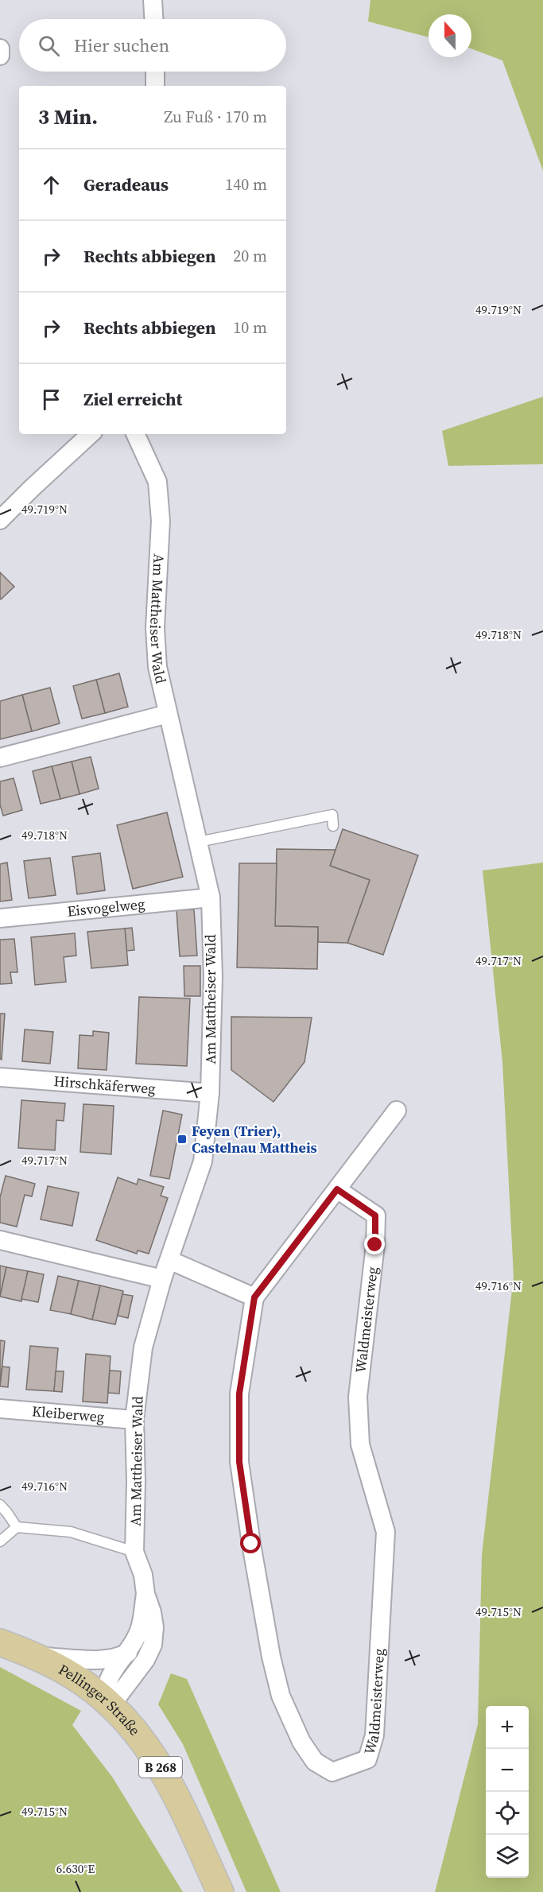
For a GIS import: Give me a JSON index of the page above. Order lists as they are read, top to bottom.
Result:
{
  "streets": {
    "main road": ["Pellinger Straße", "B 268"],
    "street": [
      "Am Mattheiser Wald",
      "Eisvogelweg",
      "Hirschkäferweg",
      "Waldmeisterweg",
      "Kleiberweg"
    ]
  },
  "crossings": [
    ["Am Mattheiser Wald", "Eisvogelweg"],
    ["Am Mattheiser Wald", "Hirschkäferweg"],
    ["Am Mattheiser Wald", "Kleiberweg"],
    ["Am Mattheiser Wald", "Pellinger Straße"]
  ],
  "places": {
    "transit": ["Feyen (Trier), Castelnau Mattheis"]
  },
  "north": "top",
  "page": {
    "search": "Hier suchen",
    "heading": ["3 Min.", "Zu Fuß · 170 m"],
    "list": [
      ["Geradeaus", "140 m"],
      ["Rechts abbiegen", "20 m"],
      ["Rechts abbiegen", "10 m"],
      "Ziel erreicht"
    ],
    "map_buttons": ["+", "−"]
  },
  "coordinates": [
    "49.719°N",
    "49.718°N",
    "49.717°N",
    "49.716°N",
    "49.715°N",
    "6.630°E"
  ]
}
